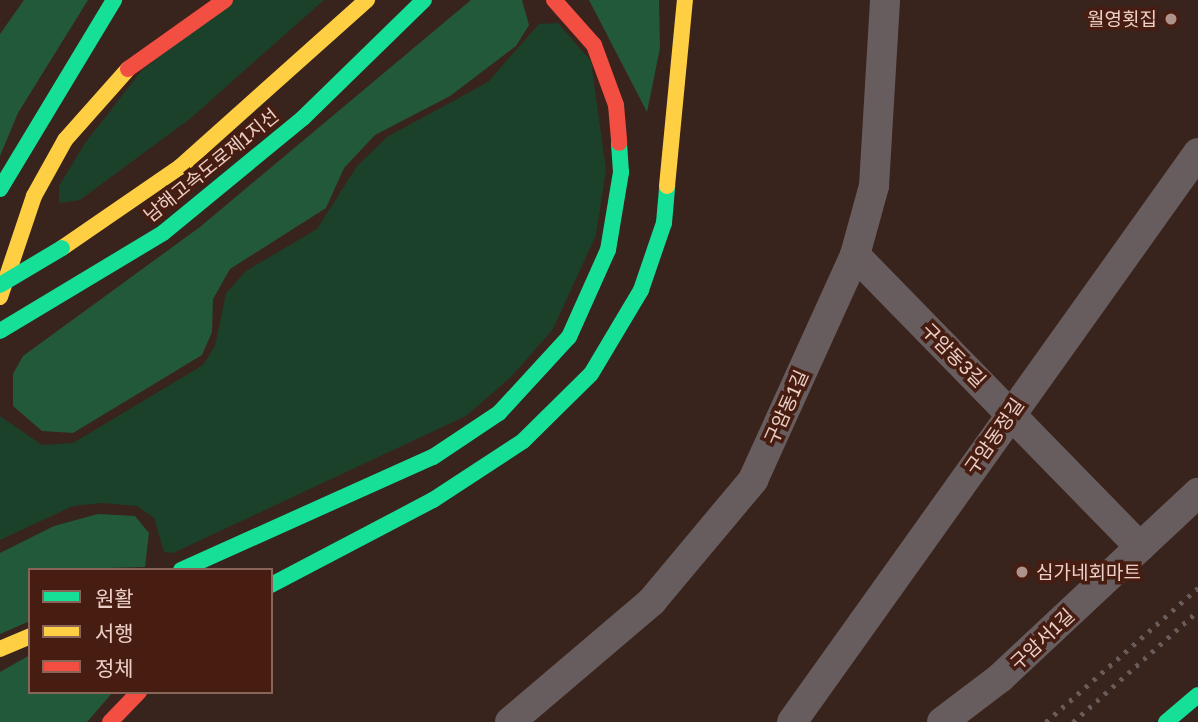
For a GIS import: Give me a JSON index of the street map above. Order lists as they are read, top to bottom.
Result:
{
  "streets": {
    "main road": ["남해고속도로제1지선"],
    "street": [
      "구암동3길",
      "구암동1길",
      "구암동정길",
      "구암서1길"
    ]
  },
  "crossings": [
    ["구암동3길", "구암동1길"],
    ["구암동3길", "구암동정길"],
    ["구암동3길", "구암서1길"]
  ],
  "places": ["월영횟집", "심가네회마트"],
  "legend": ["원활", "서행", "정체"]
}
